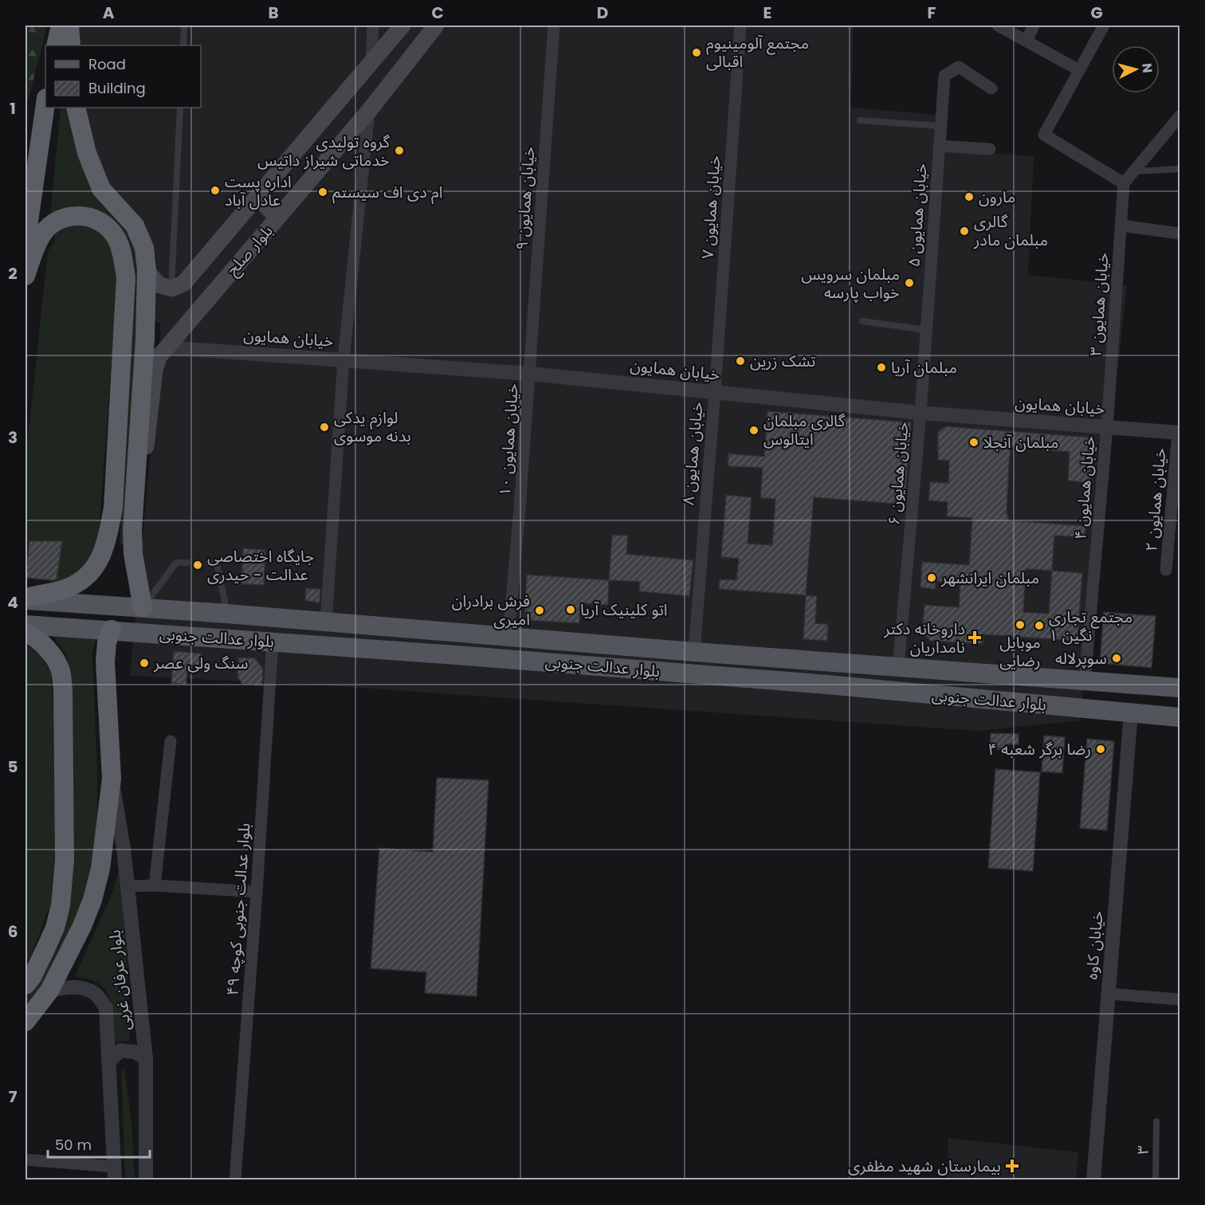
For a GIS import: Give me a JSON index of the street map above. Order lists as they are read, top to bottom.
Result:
{
  "streets": {
    "main road": ["بلوار صلح", "بلوار عدالت جنوبی"],
    "street": [
      "خیابان همایون ۹",
      "خیابان همایون ۷",
      "خیابان همایون ۵",
      "خیابان همایون ۳",
      "خیابان همایون",
      "خیابان همایون ۱۰",
      "خیابان همایون ۸",
      "خیابان همایون ۶",
      "خیابان همایون ۴",
      "خیابان همایون ۲",
      "بلوار عدالت جنوبی کوچه ۴۹",
      "خیابان کاوه",
      "بلوار عرفان غربی"
    ],
    "lane": ["۳"]
  },
  "crossings": [
    ["خیابان همایون ۹", "خیابان همایون"],
    ["خیابان همایون ۹", "خیابان همایون ۱۰"],
    ["خیابان همایون ۷", "خیابان همایون"],
    ["خیابان همایون ۷", "خیابان همایون ۸"],
    ["خیابان همایون ۵", "خیابان همایون"],
    ["خیابان همایون ۵", "خیابان همایون ۶"],
    ["بلوار صلح", "خیابان همایون"],
    ["خیابان همایون ۳", "خیابان همایون"],
    ["خیابان همایون ۳", "خیابان همایون ۴"],
    ["خیابان همایون", "خیابان همایون ۱۰"],
    ["خیابان همایون", "خیابان همایون ۸"],
    ["خیابان همایون", "خیابان همایون ۶"],
    ["خیابان همایون", "خیابان همایون ۴"],
    ["خیابان همایون", "خیابان همایون ۲"],
    ["خیابان همایون ۱۰", "بلوار عدالت جنوبی"],
    ["خیابان همایون ۸", "بلوار عدالت جنوبی"],
    ["خیابان همایون ۶", "بلوار عدالت جنوبی"],
    ["خیابان همایون ۴", "بلوار عدالت جنوبی"],
    ["بلوار عدالت جنوبی", "بلوار عدالت جنوبی کوچه ۴۹"],
    ["بلوار عدالت جنوبی", "خیابان کاوه"]
  ],
  "places": {
    "other": [
      "مجتمع آلومینیوم اقبالی",
      "گروه تولیدی خدماتی شیراز داتیس",
      "اداره پست عادل آباد",
      "ام دی اف سیستم",
      "مارون",
      "گالری مبلمان مادر",
      "مبلمان سرویس خواب پارسه",
      "تشک زرین",
      "مبلمان آریا",
      "لوازم یدکی بدنه موسوی",
      "گالری مبلمان ایتالوس",
      "مبلمان آنجلا",
      "جایگاه اختصاصی عدالت - حیدری",
      "مبلمان ایرانشهر",
      "اتو کلینیک آریا",
      "فرش برادران امیری",
      "موبایل رضایی",
      "مجتمع تجاری نگین ۱",
      "سوپرلاله",
      "سنگ ولی عصر",
      "رضا برگر شعبه ۴"
    ],
    "health": ["داروخانه دکتر نامداریان", "بیمارستان شهید مظفری"]
  },
  "legend": ["Road", "Building"],
  "scale_bar": "50 m",
  "north": "right",
  "grid": {
    "columns": [
      "A",
      "B",
      "C",
      "D",
      "E",
      "F",
      "G"
    ],
    "rows": [
      "1",
      "2",
      "3",
      "4",
      "5",
      "6",
      "7"
    ]
  }
}
